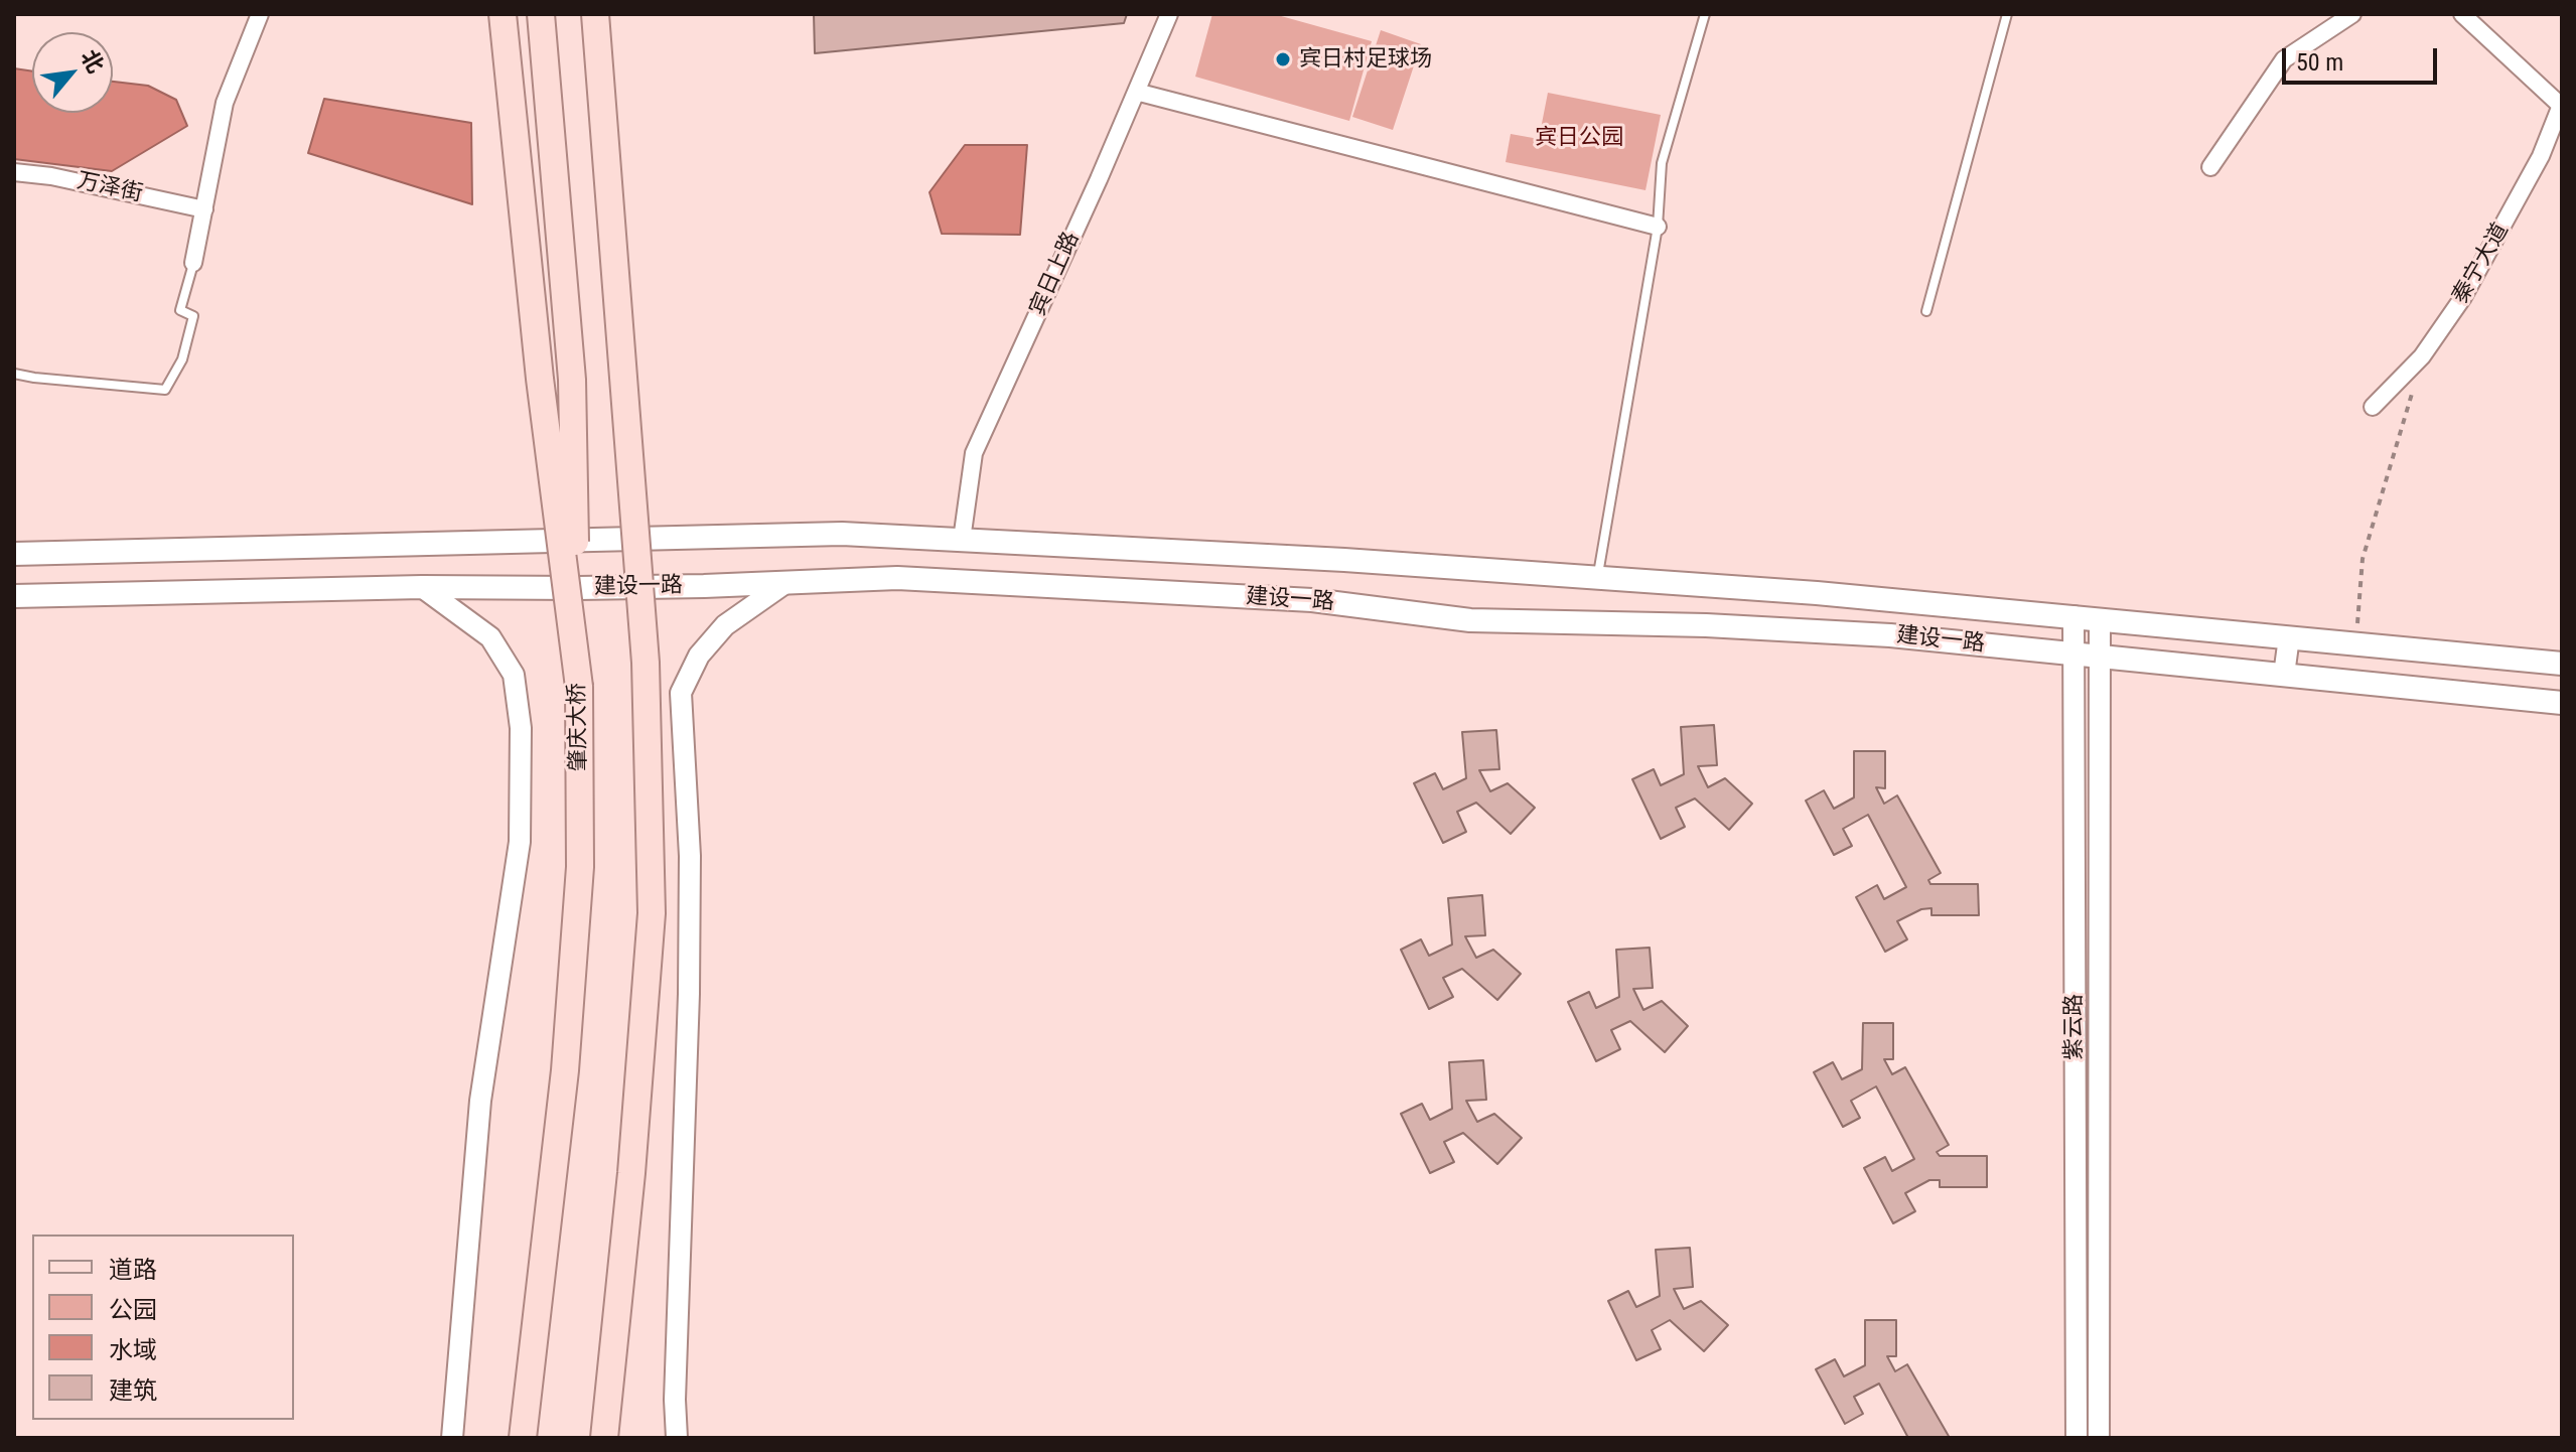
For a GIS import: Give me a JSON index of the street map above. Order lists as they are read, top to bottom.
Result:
{
  "streets": {
    "main road": ["建设一路", "肇庆大桥"],
    "street": [
      "万泽街",
      "秦宁大道",
      "宾日上路",
      "紫云路"
    ]
  },
  "crossings": [
    ["宾日上路", "建设一路"],
    ["建设一路", "紫云路"]
  ],
  "parks": ["宾日公园"],
  "places": ["宾日村足球场"],
  "legend": [
    "道路",
    "公园",
    "水域",
    "建筑"
  ],
  "scale_bar": "50 m",
  "north": "top right"
}
